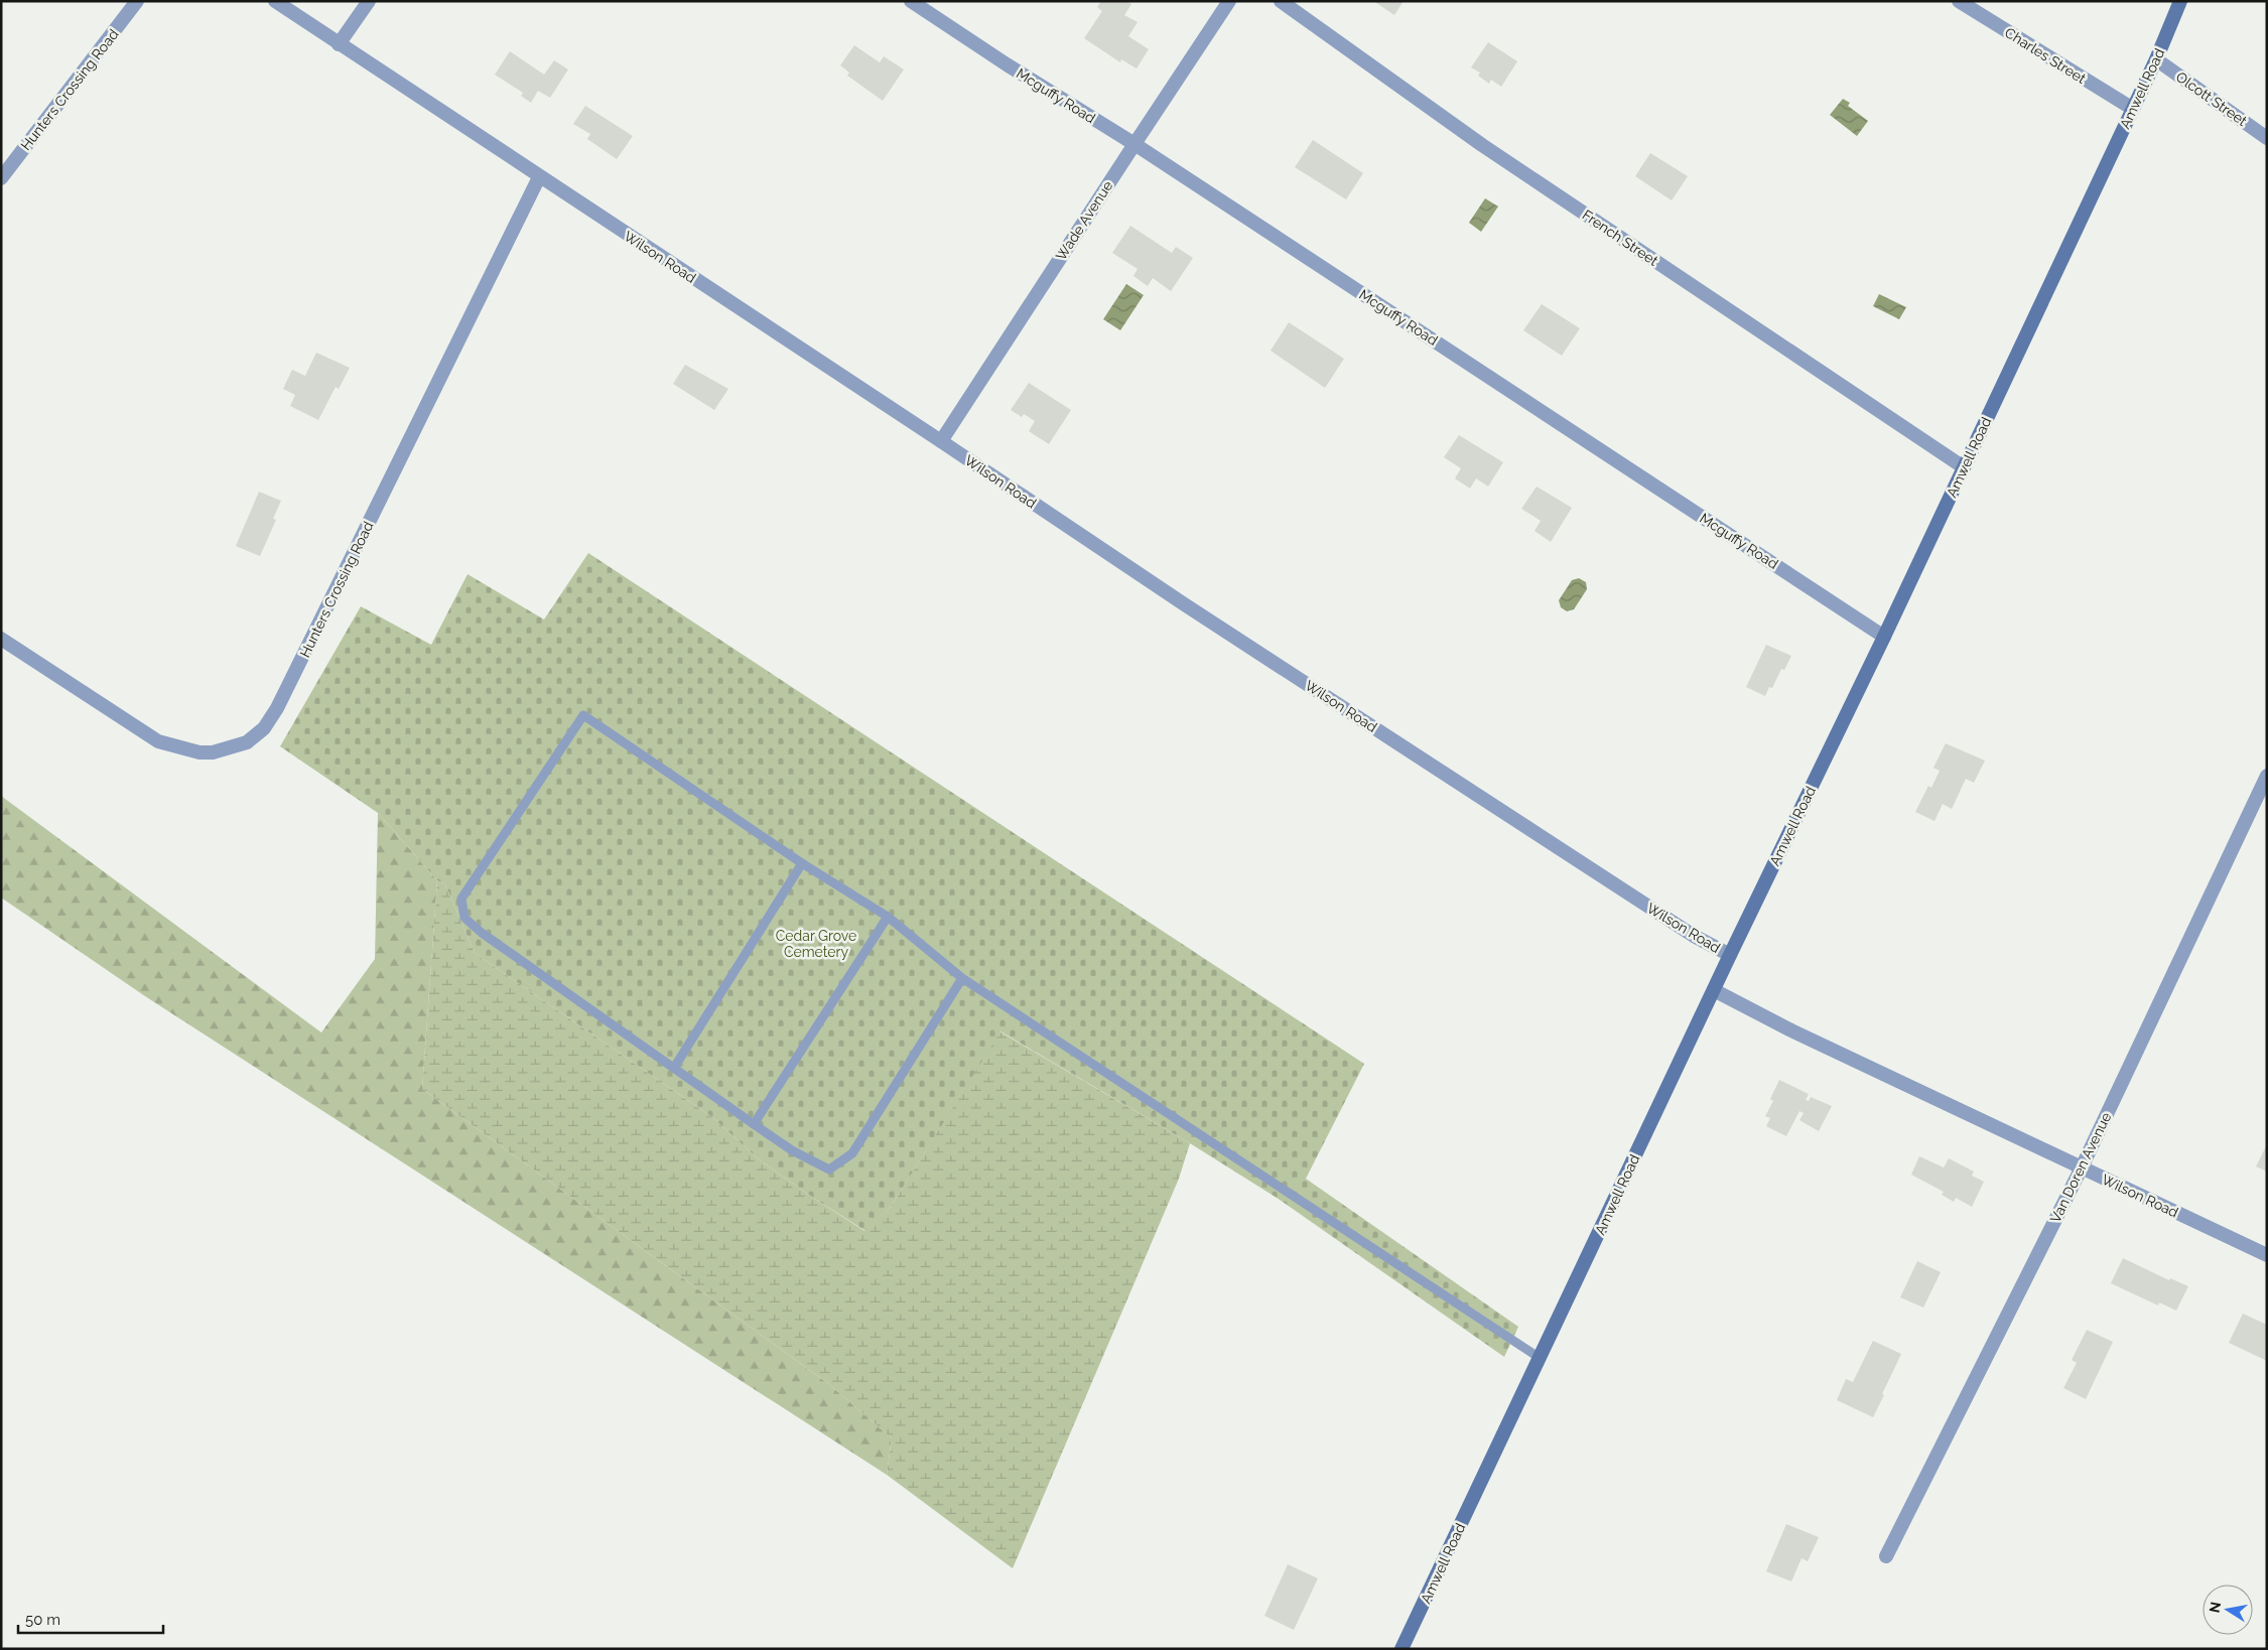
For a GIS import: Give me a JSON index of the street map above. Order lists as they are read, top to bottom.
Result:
{
  "streets": {
    "main road": ["Amwell Road"],
    "street": [
      "Charles Street",
      "Hunters Crossing Road",
      "Mcguffy Road",
      "Olcott Street",
      "Wade Avenue",
      "French Street",
      "Wilson Road",
      "Van Doren Avenue"
    ]
  },
  "crossings": [
    ["Charles Street", "Amwell Road"],
    ["Amwell Road", "Mcguffy Road"],
    ["Amwell Road", "Olcott Street"],
    ["Amwell Road", "French Street"],
    ["Amwell Road", "Wilson Road"],
    ["Hunters Crossing Road", "Wilson Road"],
    ["Mcguffy Road", "Wade Avenue"],
    ["Wade Avenue", "Wilson Road"],
    ["Wilson Road", "Van Doren Avenue"]
  ],
  "parks": ["Cedar Grove Cemetery"],
  "scale_bar": "50 m",
  "north": "left"
}
